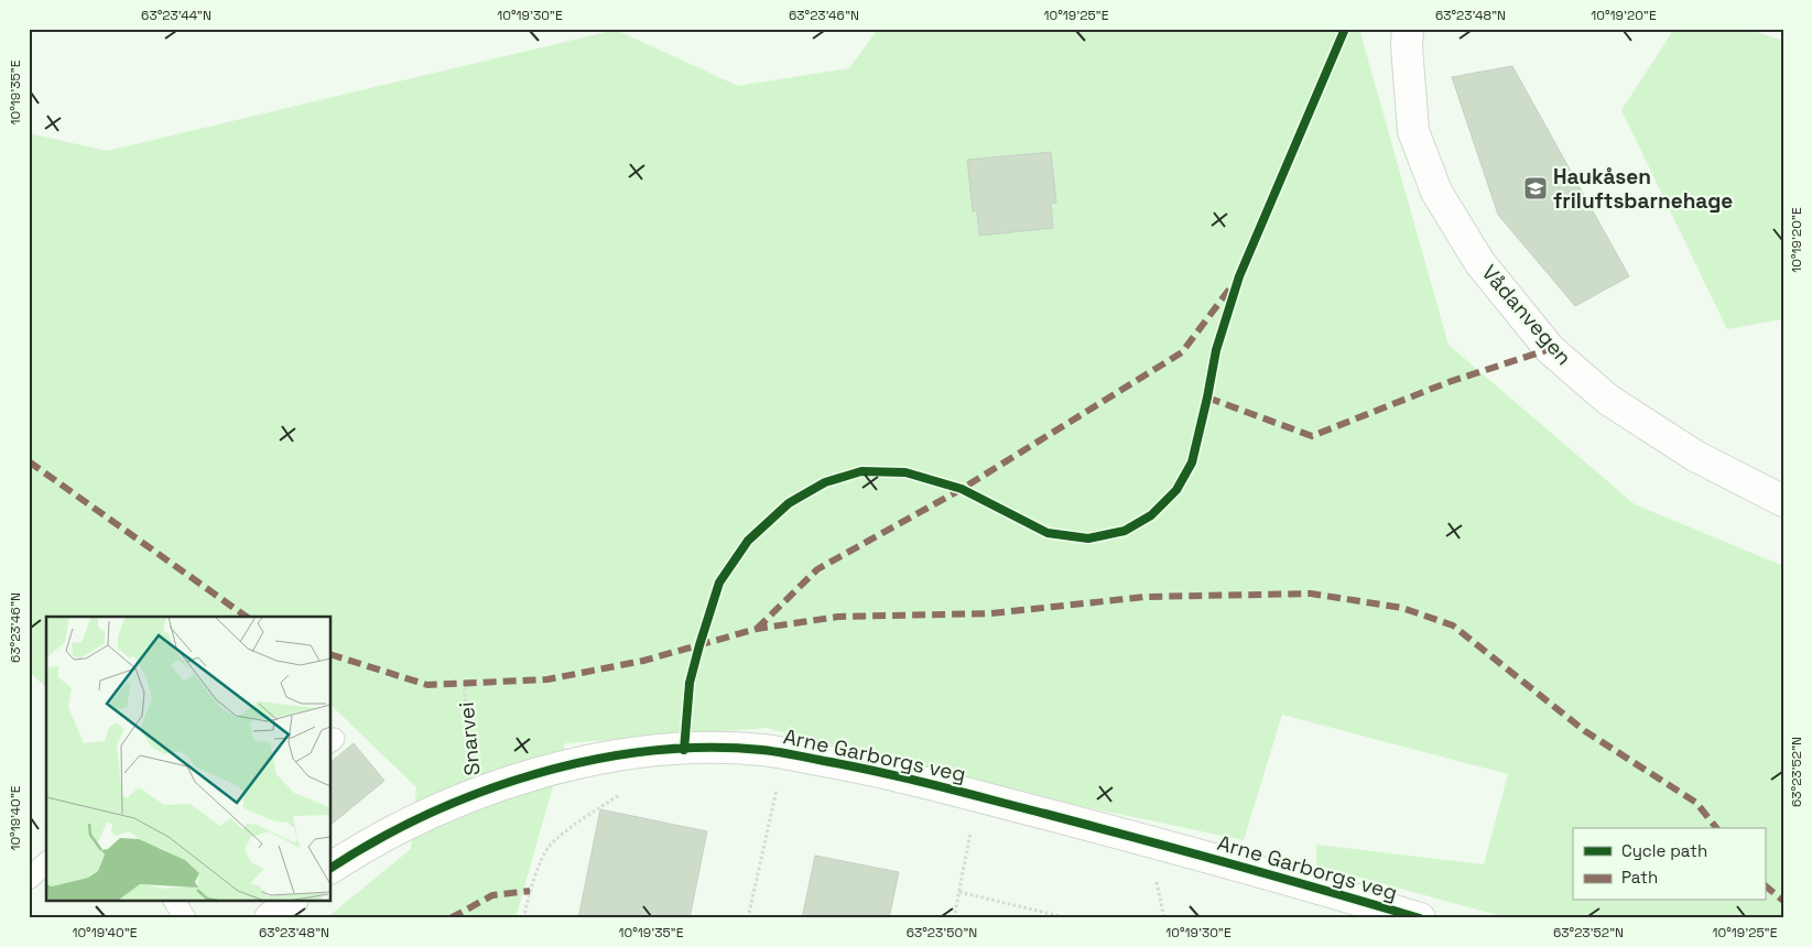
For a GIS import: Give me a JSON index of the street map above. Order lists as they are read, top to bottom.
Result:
{
  "streets": {
    "street": ["Vådanvegen", "Arne Garborgs veg"],
    "path": ["Snarvei"]
  },
  "crossings": [
    ["Snarvei", "Arne Garborgs veg"]
  ],
  "places": {
    "school or university": ["Haukåsen friluftsbarnehage"]
  },
  "legend": ["Cycle path", "Path"],
  "coordinates": [
    "63°23'44\"N",
    "10°19'30\"E",
    "63°23'46\"N",
    "10°19'25\"E",
    "63°23'48\"N",
    "10°19'20\"E",
    "10°19'35\"E",
    "63°23'52\"N",
    "10°19'40\"E",
    "63°23'50\"N"
  ]
}
